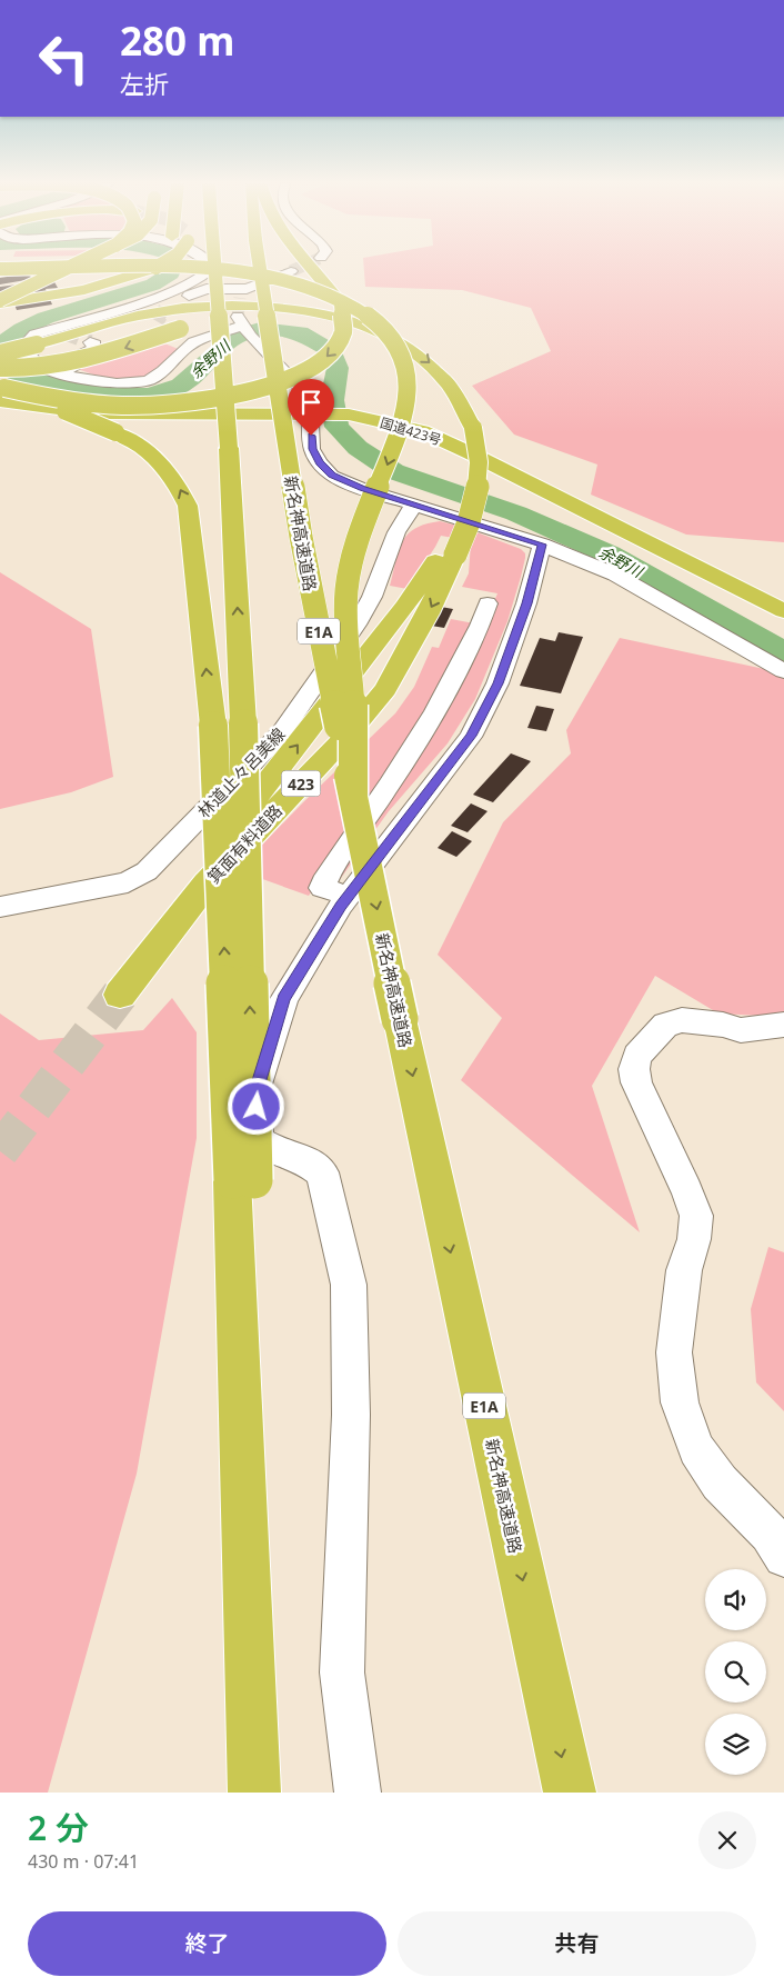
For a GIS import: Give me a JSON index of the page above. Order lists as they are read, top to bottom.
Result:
{
  "streets": {
    "highway": [
      "国道423号",
      "新名神高速道路",
      "E1A",
      "423",
      "箕面有料道路"
    ],
    "street": ["林道止々呂美線"]
  },
  "crossings": [
    ["国道423号", "423"],
    ["423", "箕面有料道路"]
  ],
  "water": ["余野川"],
  "page": {
    "turn": ["280 m", "左折"],
    "heading": ["2 分", "430 m · 07:41"],
    "buttons": ["終了", "共有"]
  }
}
